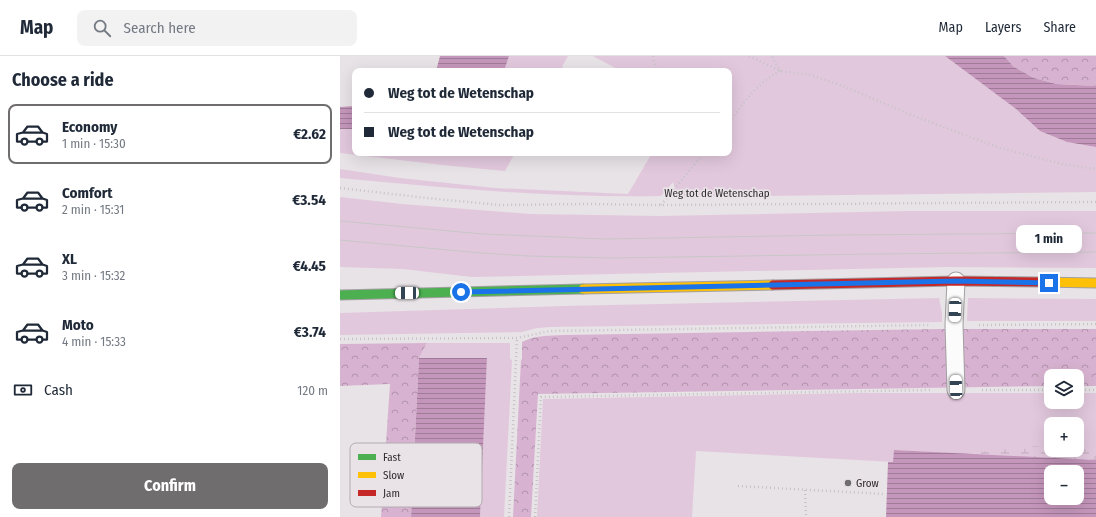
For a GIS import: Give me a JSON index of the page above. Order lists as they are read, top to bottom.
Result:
{
  "streets": {
    "path": ["Weg tot de Wetenschap"]
  },
  "places": ["Grow"],
  "legend": ["Fast", "Slow", "Jam"],
  "page": {
    "header": "Map",
    "search": "Search here",
    "nav": ["Map", "Layers", "Share"],
    "heading": "Choose a ride",
    "banner": ["Weg tot de Wetenschap", "Weg tot de Wetenschap"],
    "list": [
      {
        "name": "Economy",
        "note": "1 min · 15:30",
        "value": "€2.62"
      },
      {
        "name": "Comfort",
        "note": "2 min · 15:31",
        "value": "€3.54"
      },
      {
        "name": "XL",
        "note": "3 min · 15:32",
        "value": "€4.45"
      },
      {
        "name": "Moto",
        "note": "4 min · 15:33",
        "value": "€3.74"
      }
    ],
    "bubble": "1 min",
    "pay": ["Cash", "120 m"],
    "map_buttons": ["+", "−"],
    "buttons": "Confirm"
  }
}
